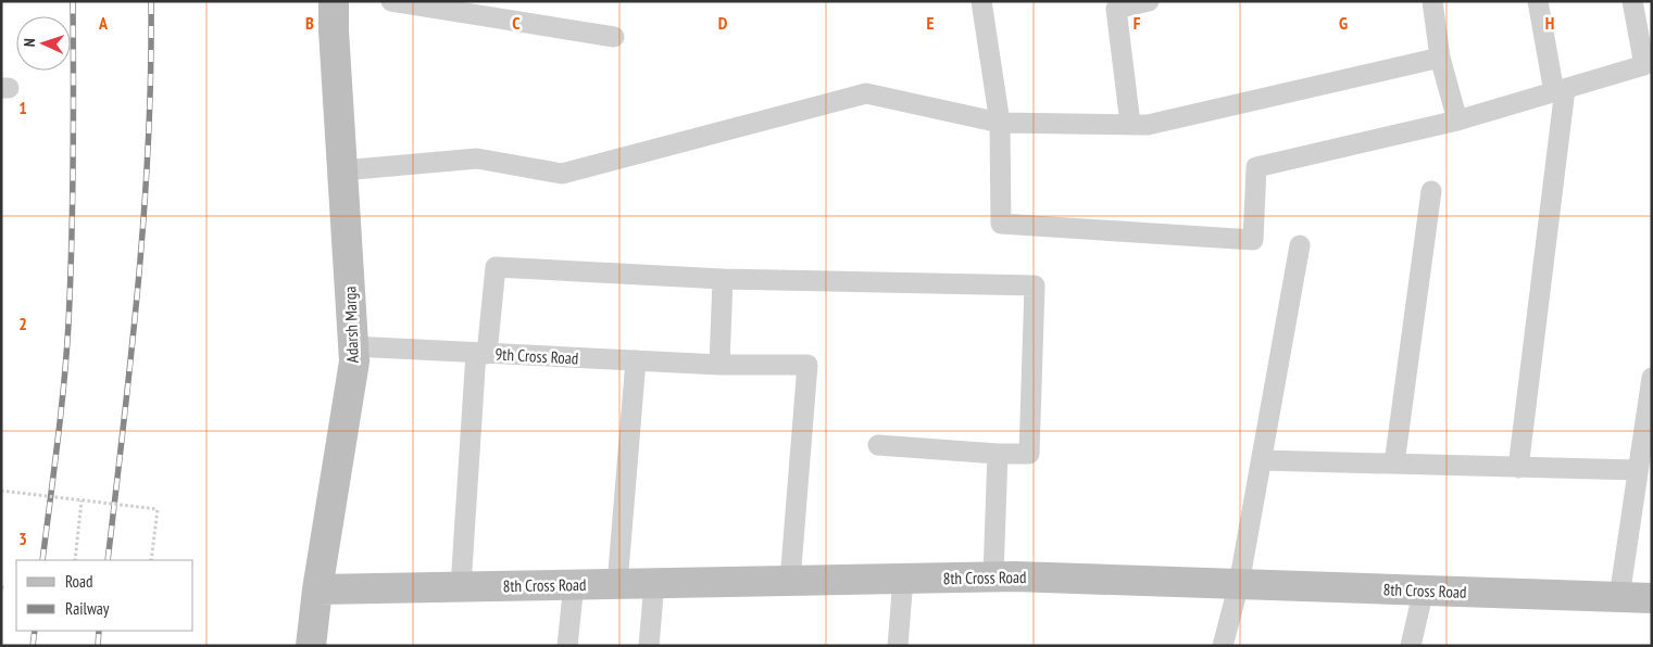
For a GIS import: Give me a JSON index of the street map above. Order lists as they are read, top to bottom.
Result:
{
  "streets": {
    "street": ["Adarsh Marga", "9th Cross Road", "8th Cross Road"]
  },
  "crossings": [
    ["Adarsh Marga", "9th Cross Road"],
    ["Adarsh Marga", "8th Cross Road"],
    ["9th Cross Road", "8th Cross Road"]
  ],
  "legend": ["Road", "Railway"],
  "north": "left",
  "grid": {
    "columns": [
      "A",
      "B",
      "C",
      "D",
      "E",
      "F",
      "G",
      "H"
    ],
    "rows": ["1", "2", "3"]
  }
}
